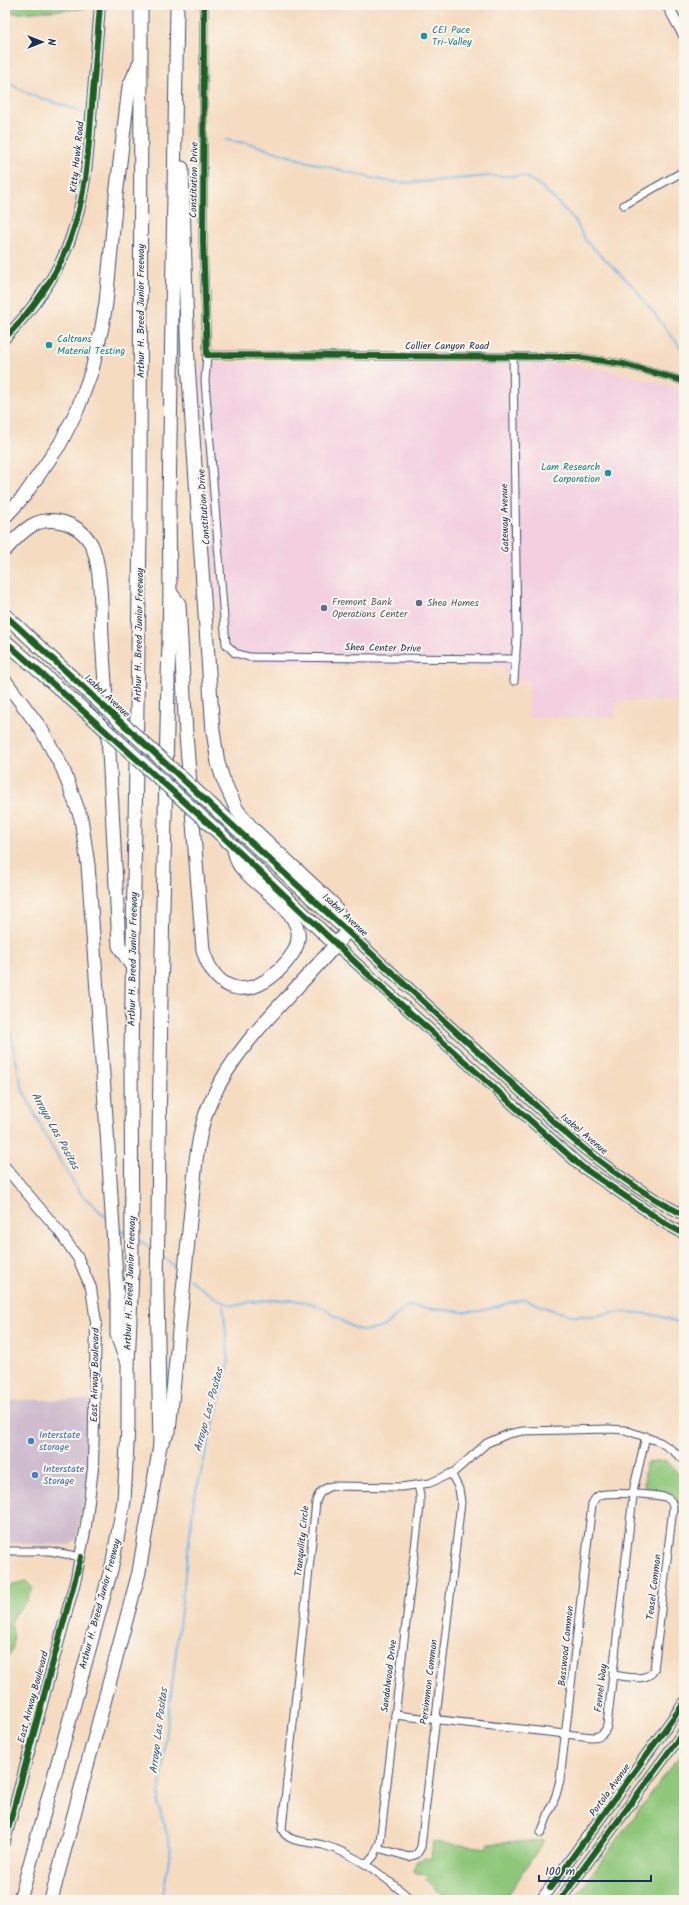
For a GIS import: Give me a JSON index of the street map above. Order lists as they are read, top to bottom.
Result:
{
  "streets": {
    "highway": ["Arthur H. Breed Junior Freeway", "Isabel Avenue"],
    "main road": ["Kitty Hawk Road", "East Airway Boulevard", "Portola Avenue"],
    "street": [
      "Constitution Drive",
      "Collier Canyon Road",
      "Gateway Avenue",
      "Shea Center Drive",
      "Tranquility Circle",
      "Teasel Common",
      "Basswood Common",
      "Sandalwood Drive",
      "Persimmon Common",
      "Fennel Way"
    ]
  },
  "crossings": [
    ["Constitution Drive", "Collier Canyon Road"],
    ["Constitution Drive", "Shea Center Drive"],
    ["Collier Canyon Road", "Gateway Avenue"],
    ["Gateway Avenue", "Shea Center Drive"],
    ["Tranquility Circle", "Sandalwood Drive"],
    ["Tranquility Circle", "Persimmon Common"],
    ["Tranquility Circle", "Fennel Way"],
    ["Teasel Common", "Basswood Common"],
    ["Teasel Common", "Fennel Way"],
    ["Basswood Common", "Fennel Way"],
    ["Sandalwood Drive", "Persimmon Common"],
    ["Sandalwood Drive", "Fennel Way"],
    ["Persimmon Common", "Fennel Way"]
  ],
  "water": ["Arroyo Las Positas"],
  "places": [
    "CEI Pace Tri-Valley",
    "Caltrans Material Testing",
    "Lam Research Corporation",
    "Shea Homes",
    "Fremont Bank Operations Center",
    "Interstate storage",
    "Interstate Storage"
  ],
  "scale_bar": "100 m",
  "north": "right"
}
